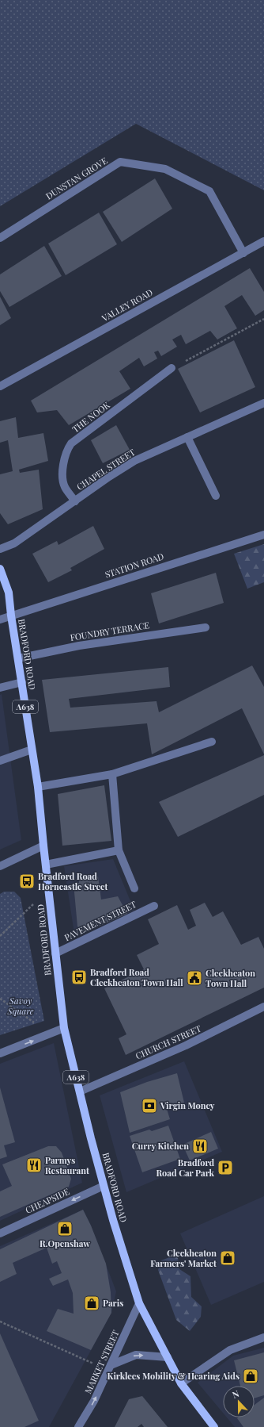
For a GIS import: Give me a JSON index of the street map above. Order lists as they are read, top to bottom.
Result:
{
  "streets": {
    "main road": ["BRADFORD ROAD", "A638"],
    "street": [
      "DUNSTAN GROVE",
      "VALLEY ROAD",
      "THE NOOK",
      "CHAPEL STREET",
      "STATION ROAD",
      "FOUNDRY TERRACE",
      "PAVEMENT STREET",
      "CHURCH STREET",
      "CHEAPSIDE",
      "MARKET STREET"
    ]
  },
  "crossings": [
    ["DUNSTAN GROVE", "VALLEY ROAD"],
    ["THE NOOK", "CHAPEL STREET"],
    ["STATION ROAD", "BRADFORD ROAD"],
    ["FOUNDRY TERRACE", "BRADFORD ROAD"],
    ["BRADFORD ROAD", "A638"],
    ["BRADFORD ROAD", "PAVEMENT STREET"],
    ["BRADFORD ROAD", "CHURCH STREET"],
    ["BRADFORD ROAD", "CHEAPSIDE"],
    ["BRADFORD ROAD", "MARKET STREET"],
    ["A638", "MARKET STREET"]
  ],
  "one_way": ["CHEAPSIDE", "MARKET STREET"],
  "parks": ["Savoy Square"],
  "places": {
    "bus stop": ["Bradford Road Horncastle Street", "Bradford Road Cleckheaton Town Hall"],
    "public building": ["Cleckheaton Town Hall"],
    "bank": ["Virgin Money"],
    "restaurant": ["Curry Kitchen", "Parmys Restaurant"],
    "parking": ["Bradford Road Car Park"],
    "shop": [
      "R.Openshaw",
      "Cleckheaton Farmers' Market",
      "Paris",
      "Kirklees Mobility & Hearing Aids"
    ]
  },
  "north": "top"
}
